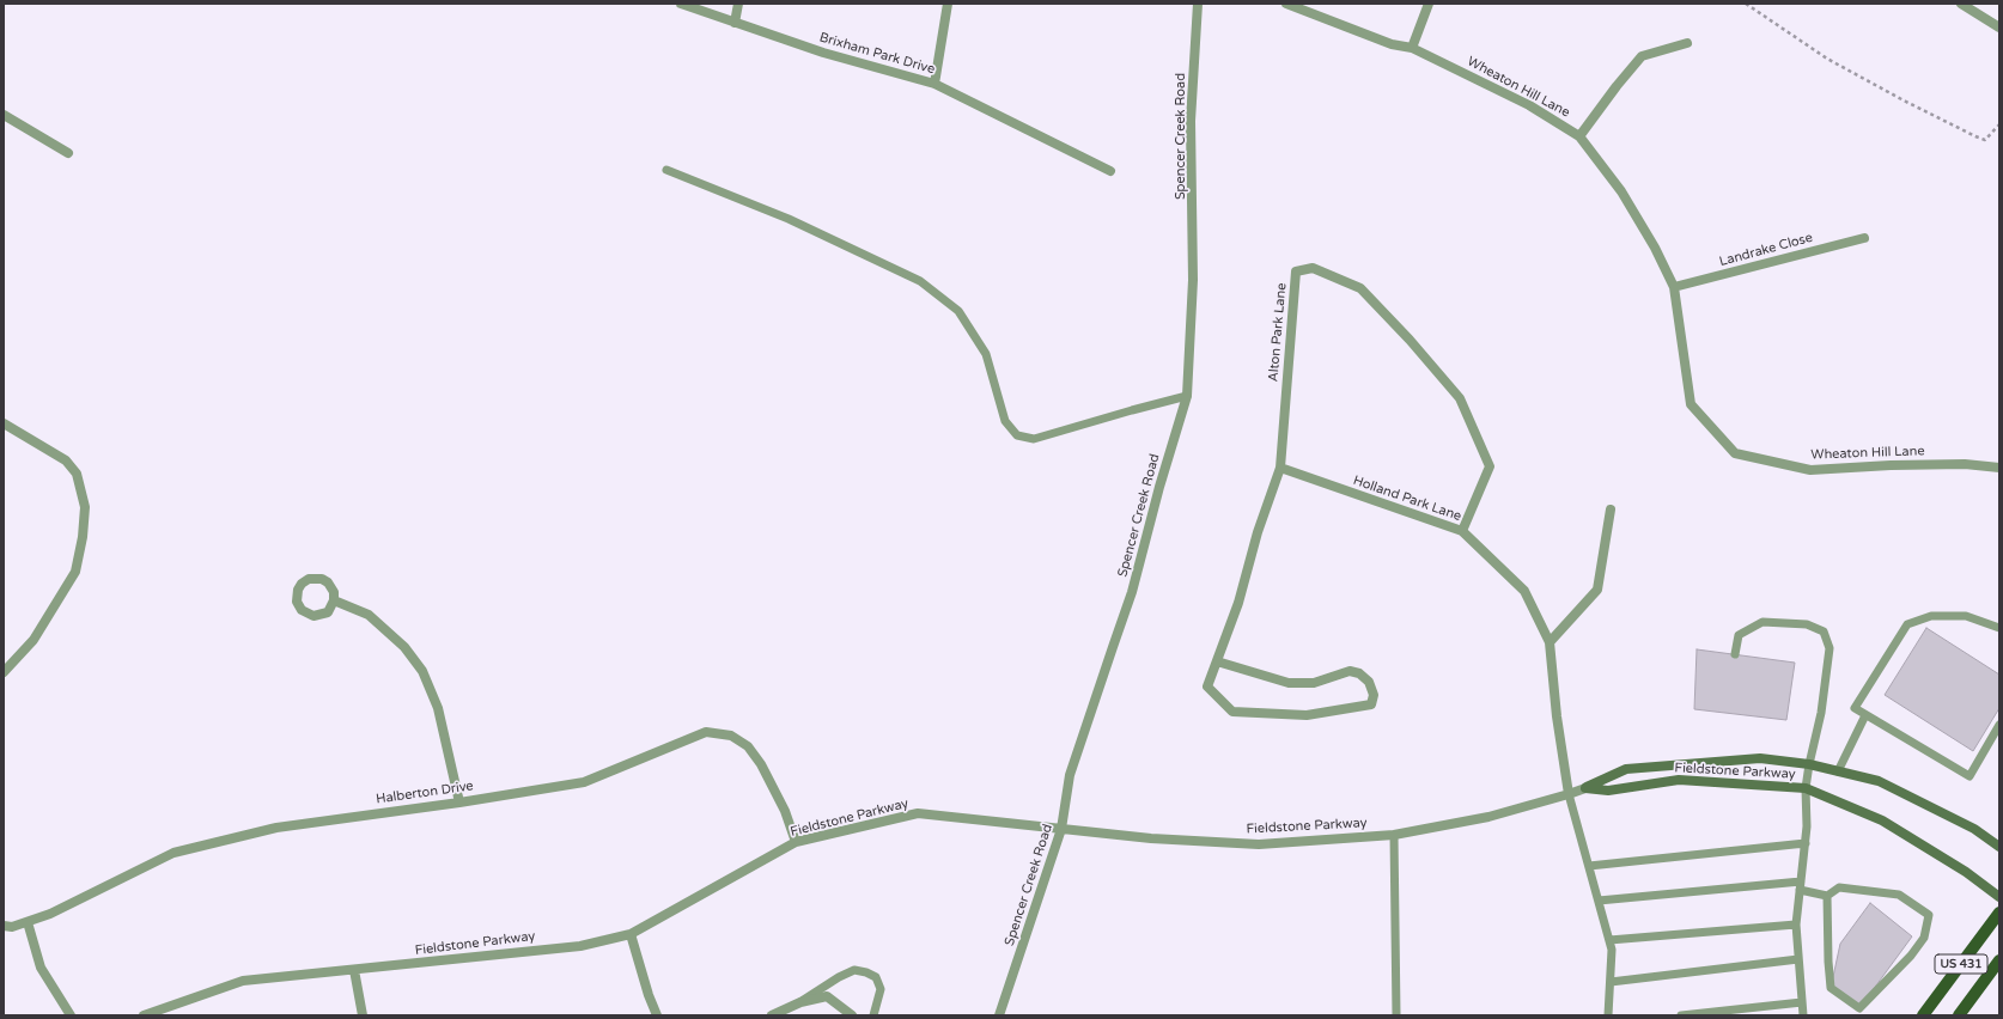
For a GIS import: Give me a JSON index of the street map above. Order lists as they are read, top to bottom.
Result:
{
  "streets": {
    "main road": ["US 431"],
    "street": [
      "Brixham Park Drive",
      "Wheaton Hill Lane",
      "Spencer Creek Road",
      "Landrake Close",
      "Alton Park Lane",
      "Holland Park Lane",
      "Fieldstone Parkway",
      "Halberton Drive"
    ]
  },
  "crossings": [
    ["Wheaton Hill Lane", "Landrake Close"],
    ["Spencer Creek Road", "Fieldstone Parkway"],
    ["Alton Park Lane", "Holland Park Lane"],
    ["Holland Park Lane", "Fieldstone Parkway"],
    ["Fieldstone Parkway", "Halberton Drive"]
  ]
}
